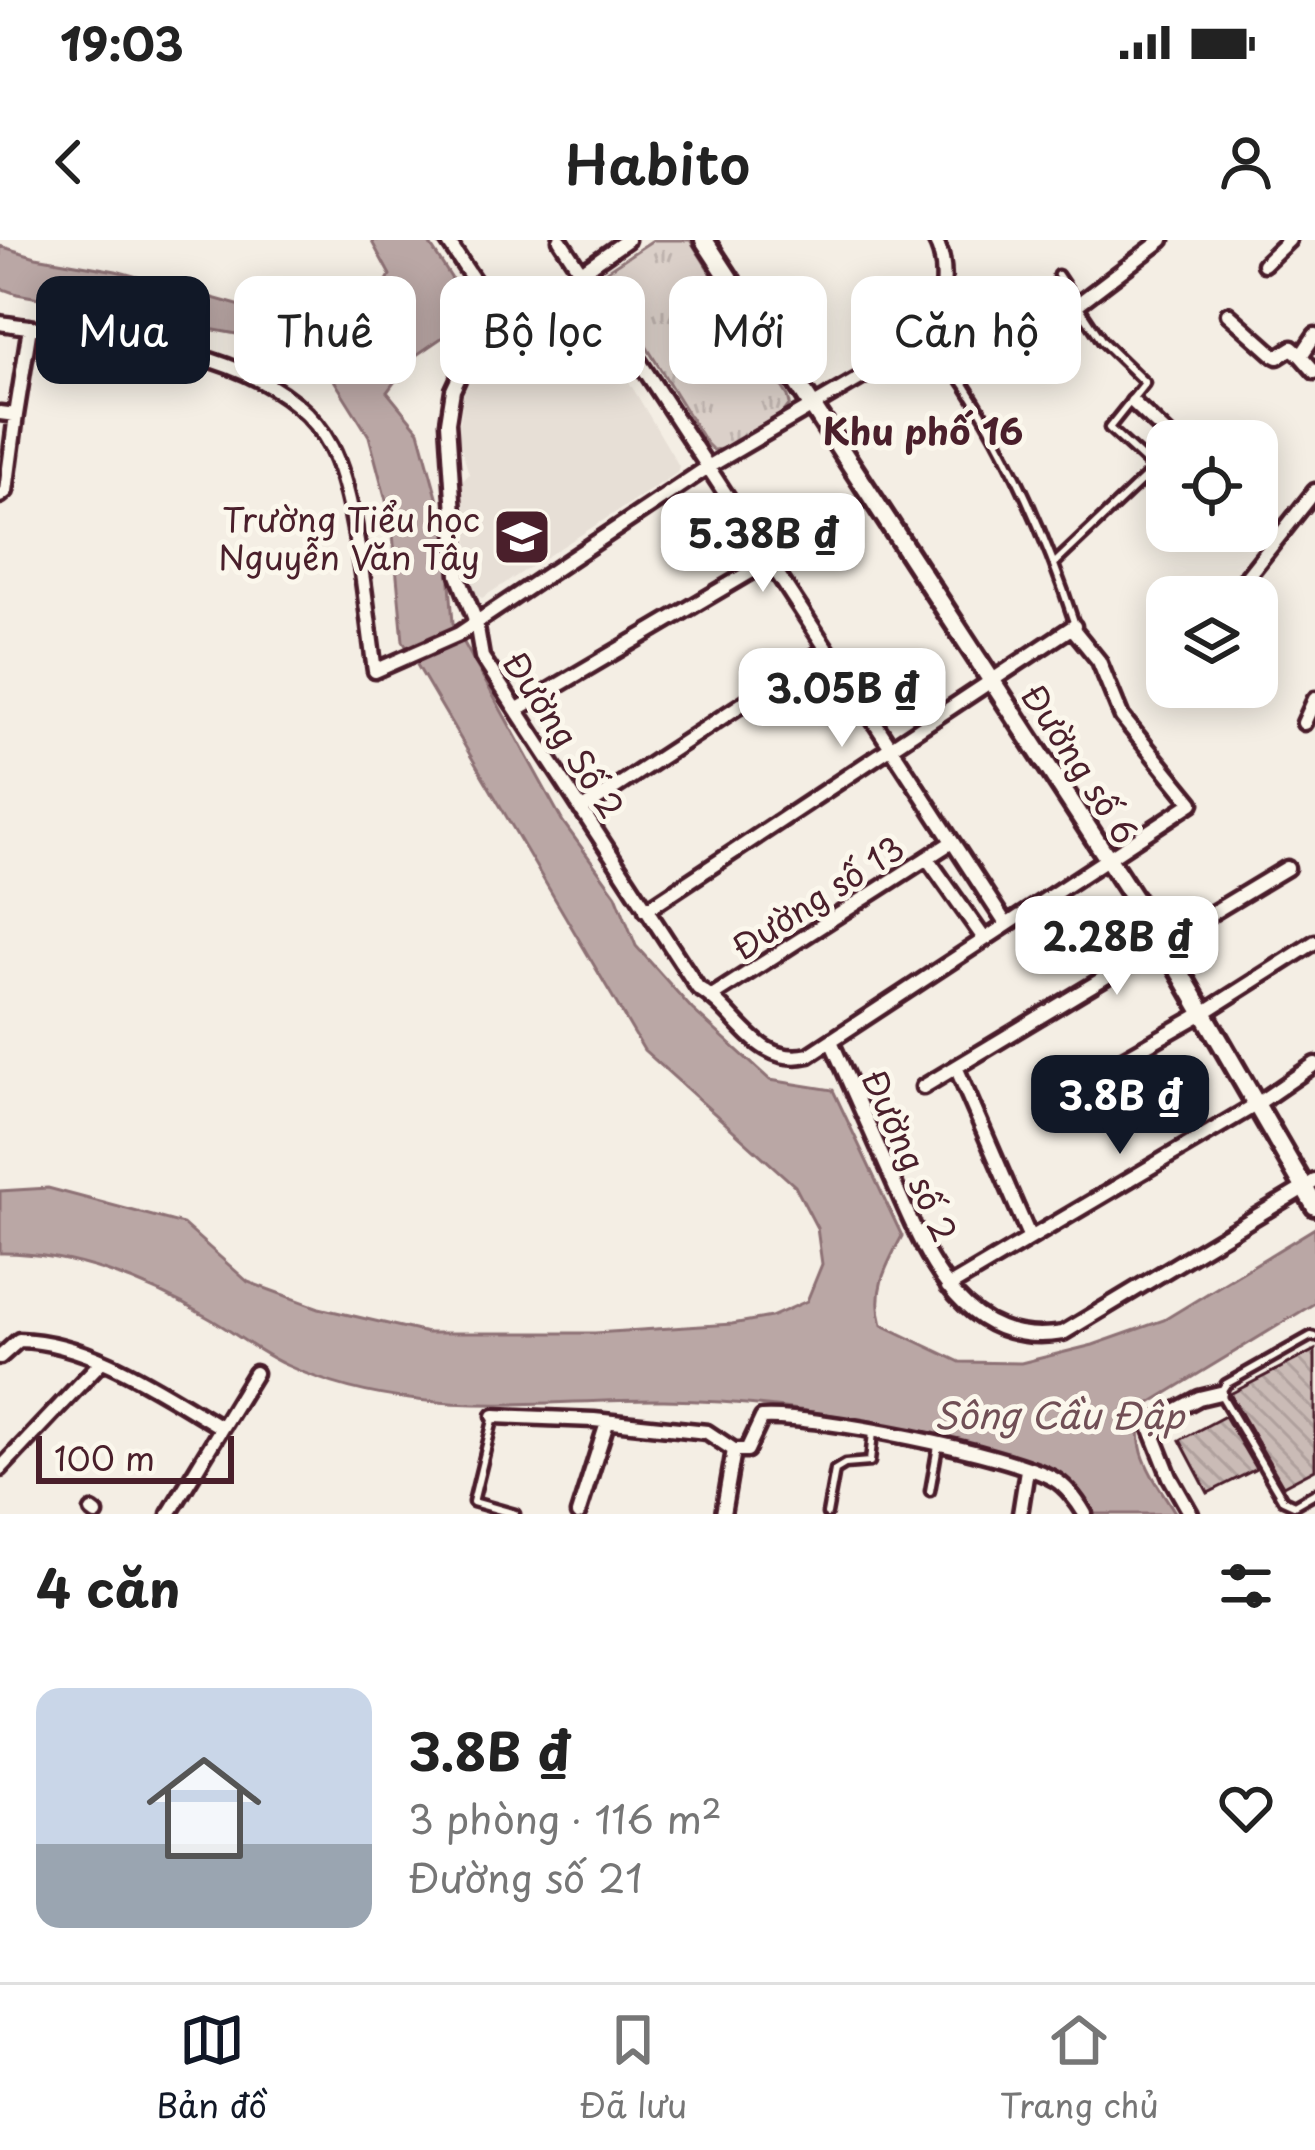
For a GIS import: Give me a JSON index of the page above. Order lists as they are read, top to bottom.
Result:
{
  "streets": {
    "street": [
      "Đường Số 2",
      "Đường số 6",
      "Đường số 13",
      "Đường số 2"
    ]
  },
  "crossings": [
    ["Đường Số 2", "Đường số 13"],
    ["Đường Số 2", "Đường số 2"]
  ],
  "districts": ["Khu phố 16"],
  "water": ["Sông Cầu Đập"],
  "places": {
    "school or university": ["Trường Tiểu học Nguyễn Văn Tây"]
  },
  "scale_bar": "100 m",
  "page": {
    "status": "19:03",
    "header": "Habito",
    "chip": [
      "Mua",
      "Thuê",
      "Bộ lọc",
      "Mới",
      "Căn hộ"
    ],
    "price": [
      "5.38B ₫",
      "3.05B ₫",
      "2.28B ₫",
      "3.8B ₫"
    ],
    "scale": "100 m",
    "heading": "4 căn",
    "list": [
      {
        "name": "3.8B ₫",
        "note": "3 phòng · 116 m² · Đường số 21"
      }
    ],
    "tabs": ["Bản đồ", "Đã lưu", "Trang chủ"]
  }
}
